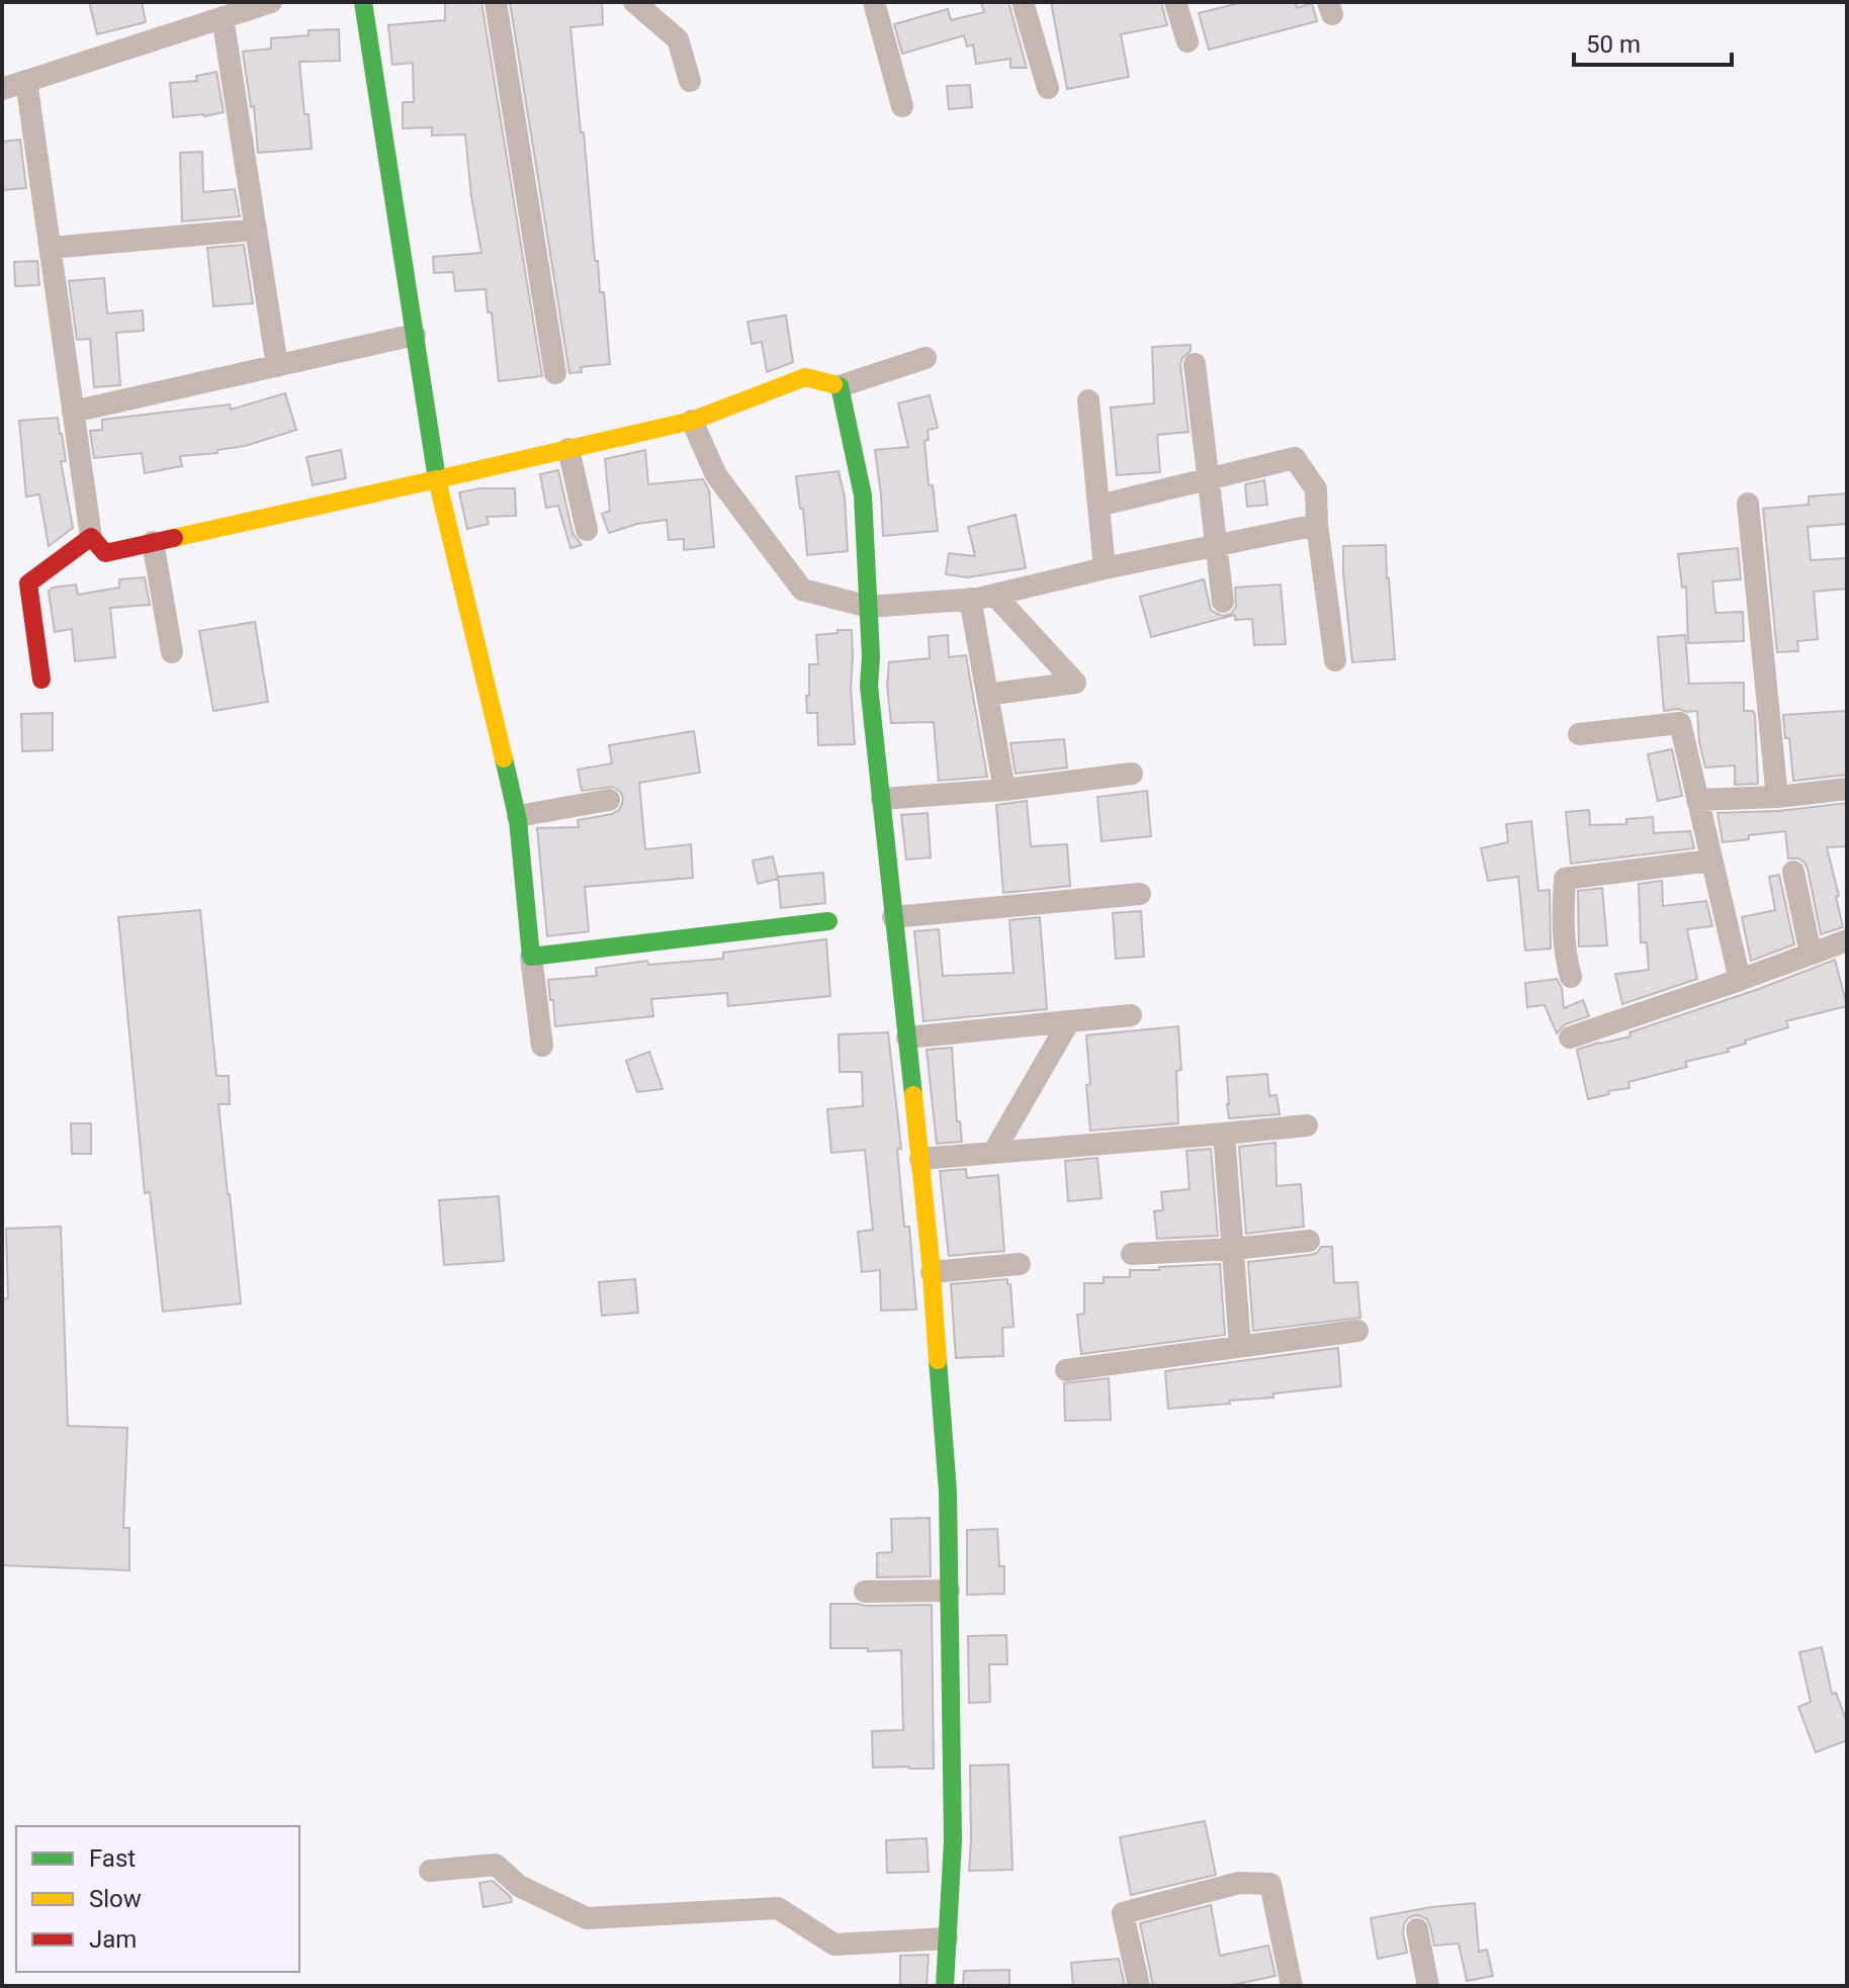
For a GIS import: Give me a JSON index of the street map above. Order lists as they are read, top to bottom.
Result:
{
  "legend": ["Fast", "Slow", "Jam"],
  "scale_bar": "50 m"
}
